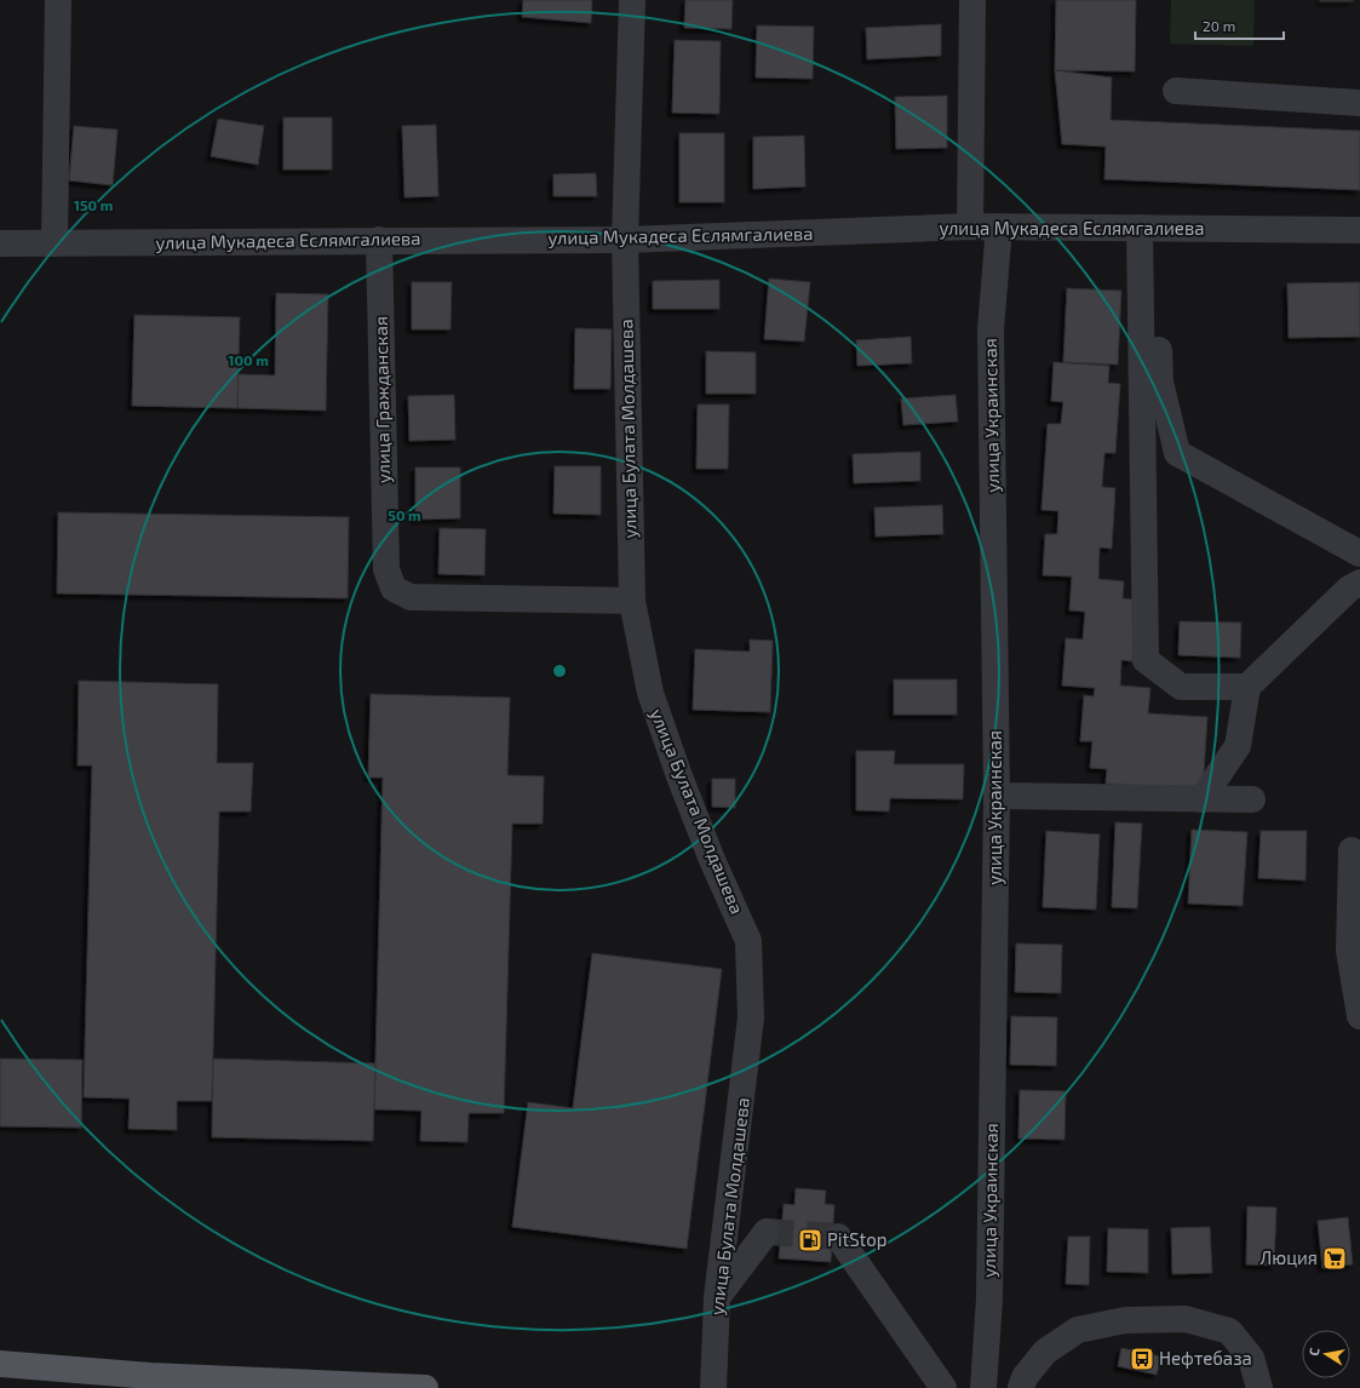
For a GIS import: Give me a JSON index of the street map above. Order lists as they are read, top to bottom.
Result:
{
  "streets": {
    "street": [
      "улица Мукадеса Еслямгалиева",
      "улица Гражданская",
      "улица Украинская",
      "улица Булата Молдашева"
    ]
  },
  "crossings": [
    ["улица Мукадеса Еслямгалиева", "улица Гражданская"],
    ["улица Мукадеса Еслямгалиева", "улица Украинская"],
    ["улица Мукадеса Еслямгалиева", "улица Булата Молдашева"],
    ["улица Гражданская", "улица Булата Молдашева"]
  ],
  "places": {
    "fuel station": ["PitStop"],
    "supermarket": ["Люция"],
    "bus stop": ["Нефтебаза"]
  },
  "scale_bar": "20 m",
  "north": "left",
  "rings": ["150 m", "100 m", "50 m"]
}
